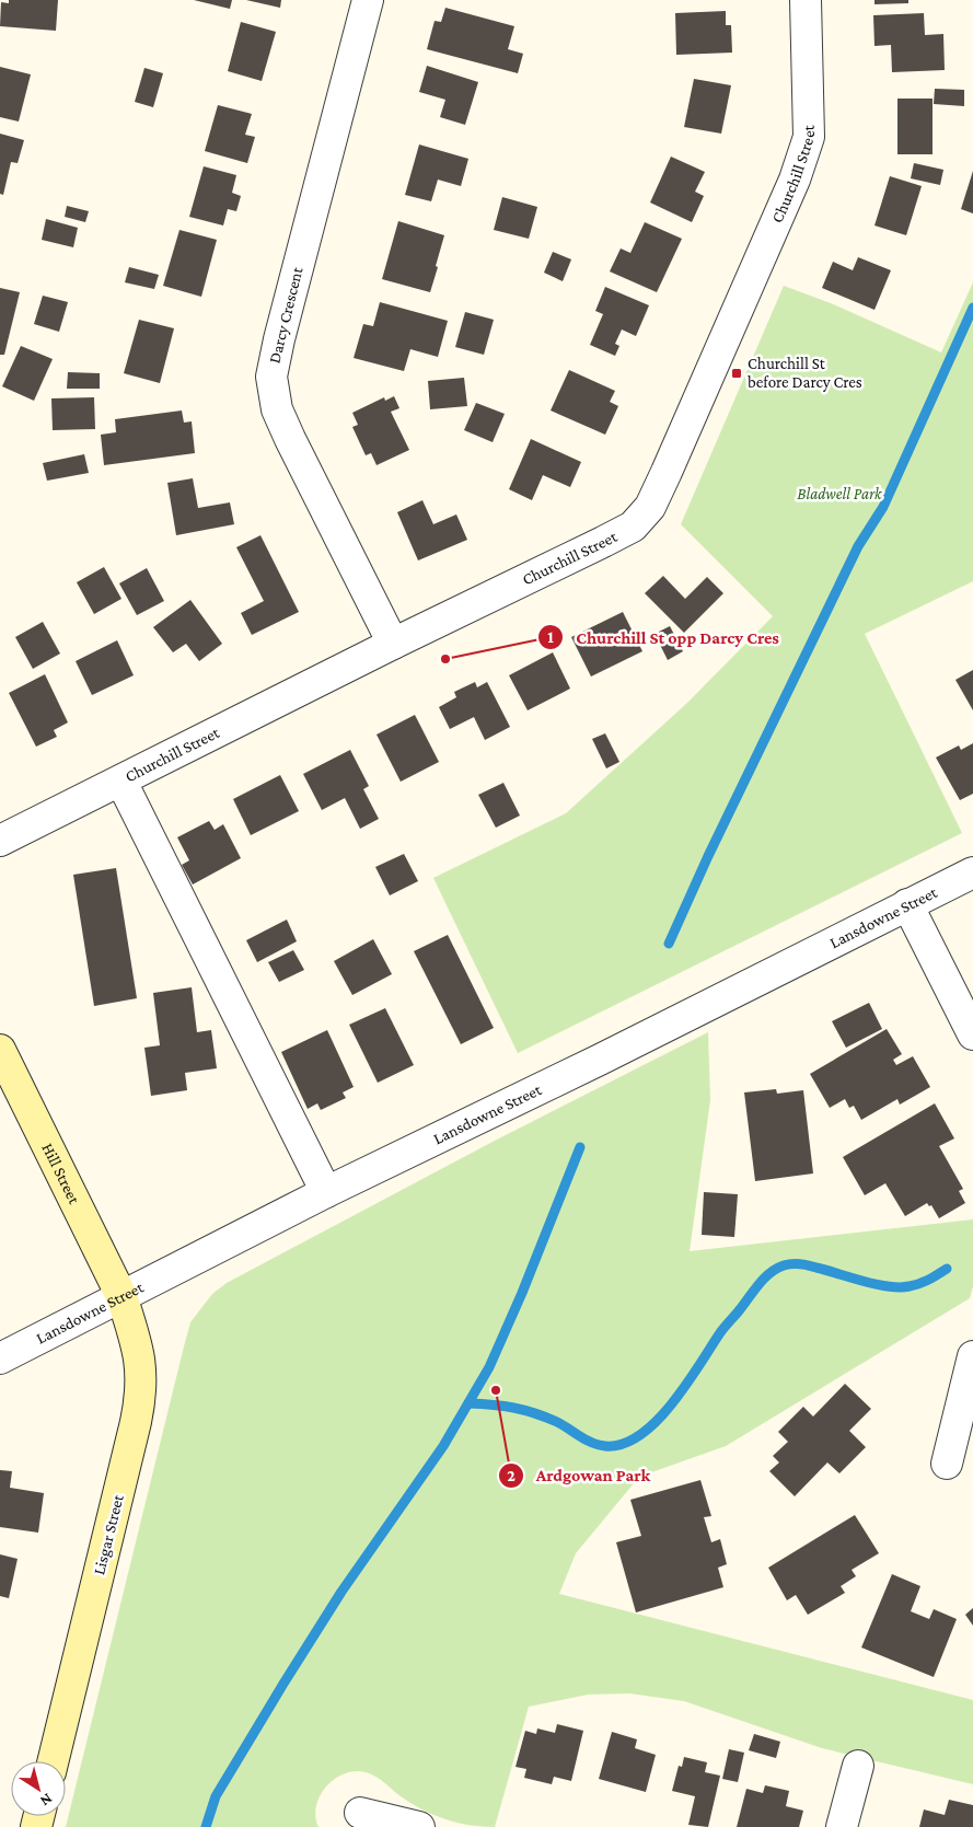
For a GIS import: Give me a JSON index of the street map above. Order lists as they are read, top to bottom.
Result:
{
  "streets": {
    "street": [
      "Churchill Street",
      "Darcy Crescent",
      "Lansdowne Street",
      "Hill Street",
      "Lisgar Street"
    ]
  },
  "crossings": [
    ["Churchill Street", "Darcy Crescent"],
    ["Lansdowne Street", "Hill Street"],
    ["Lansdowne Street", "Lisgar Street"],
    ["Hill Street", "Lisgar Street"]
  ],
  "parks": ["Bladwell Park"],
  "places": {
    "transit": ["Churchill St before Darcy Cres"],
    "other": ["Churchill St opp Darcy Cres", "Ardgowan Park"]
  },
  "north": "bottom right"
}
